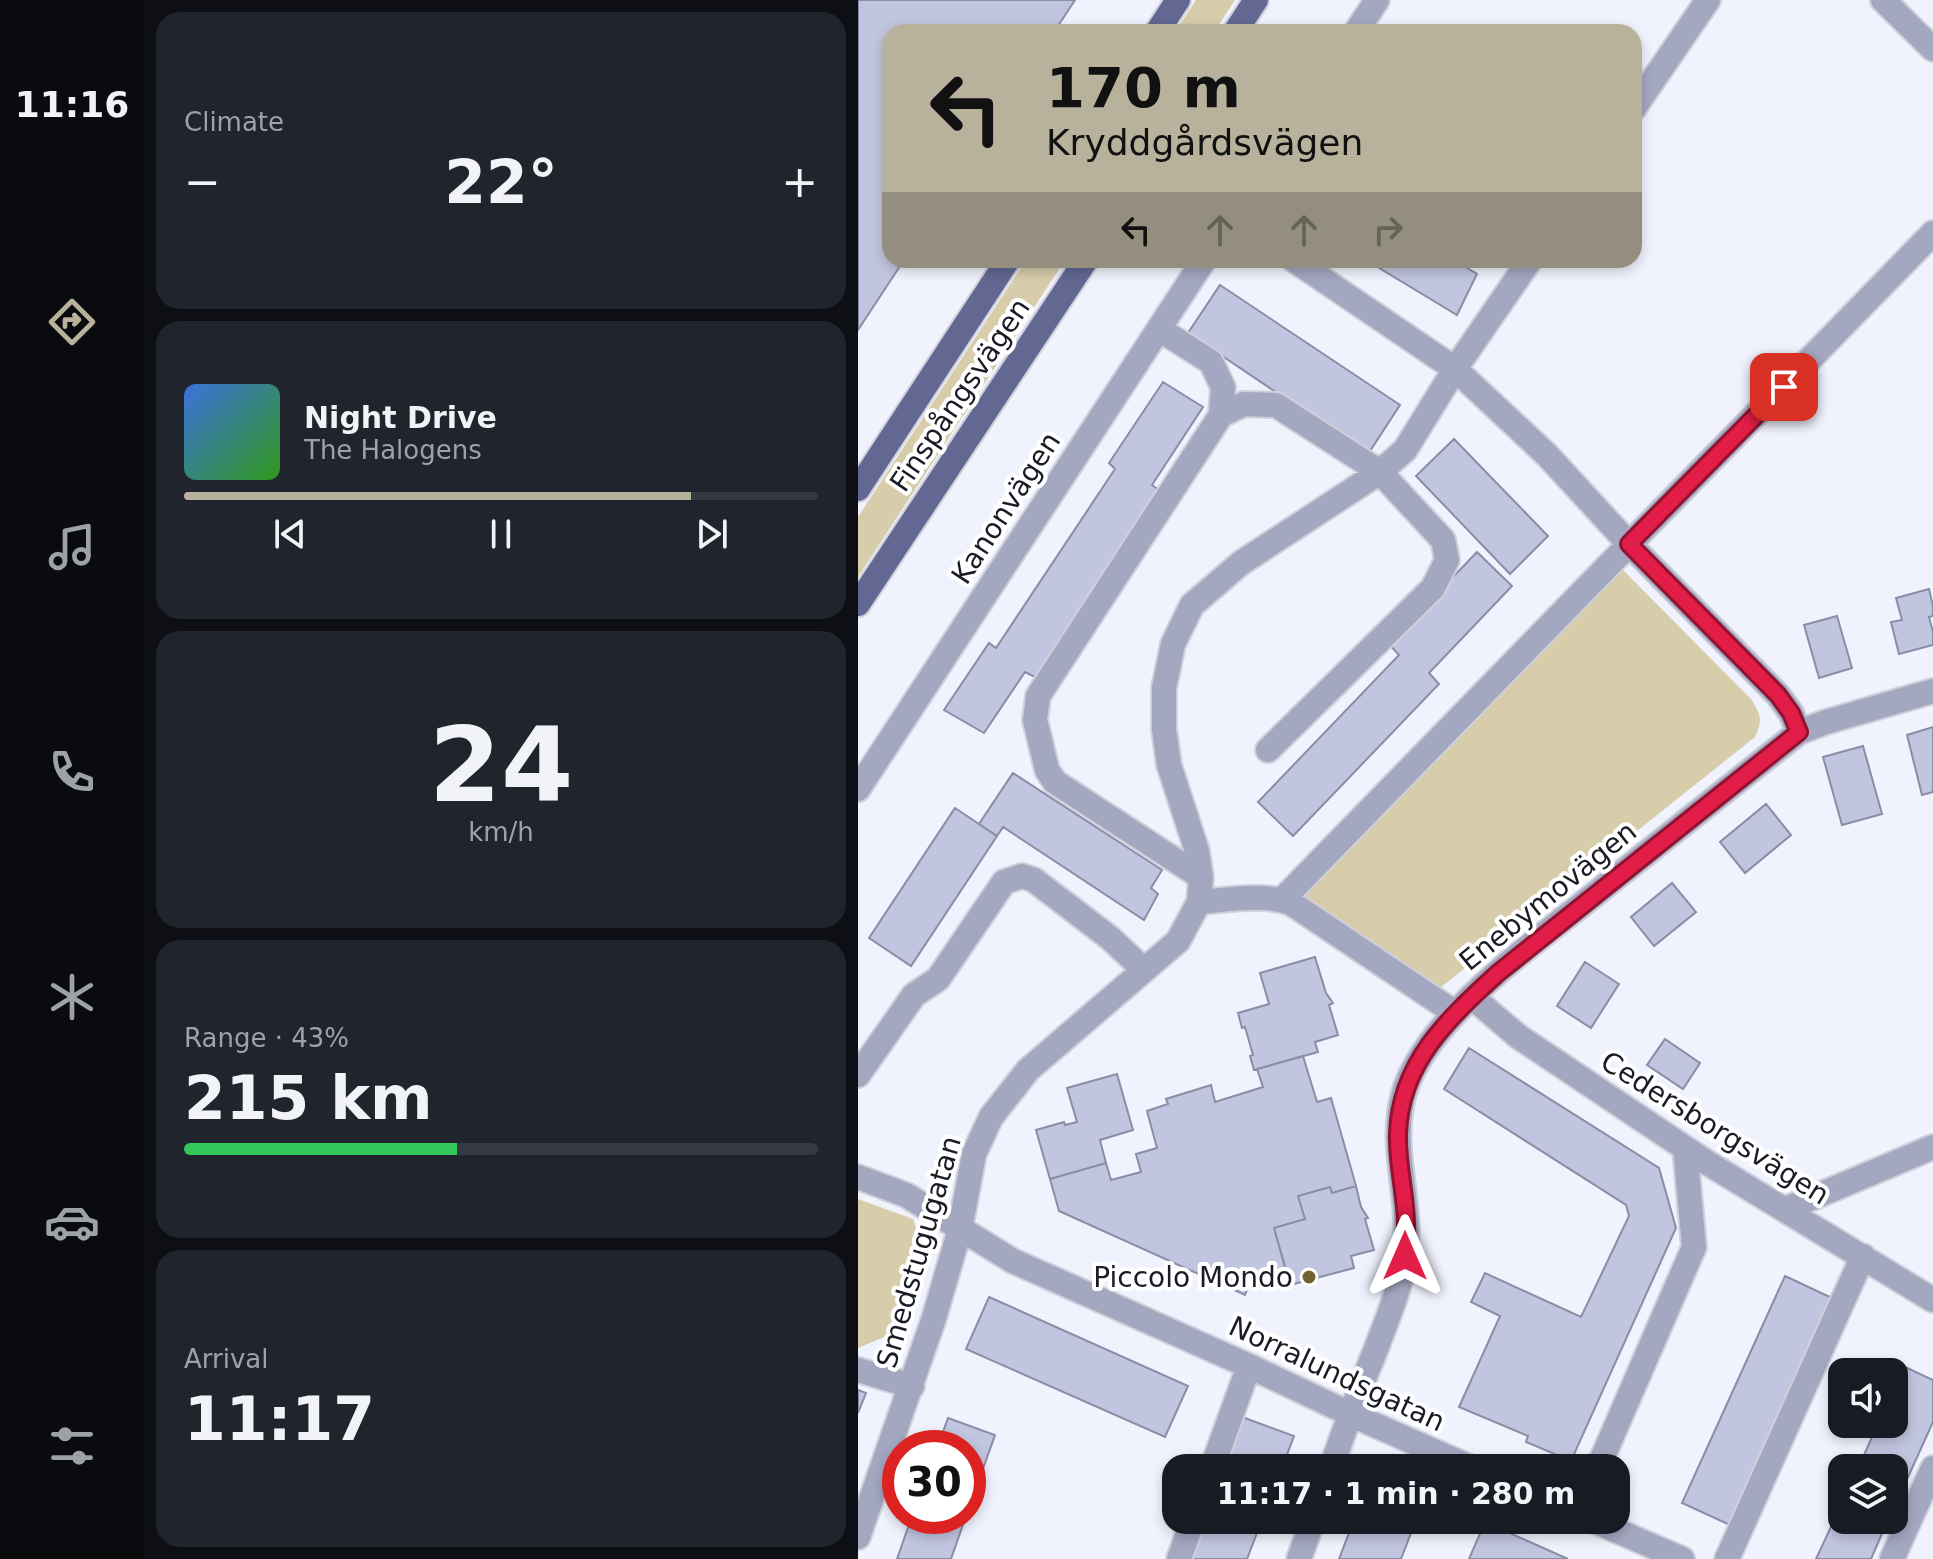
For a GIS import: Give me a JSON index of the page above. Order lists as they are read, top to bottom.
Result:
{
  "streets": {
    "main road": ["Finspångsvägen"],
    "street": [
      "Kanonvägen",
      "Enebymovägen",
      "Cedersborgsvägen",
      "Smedstugugatan",
      "Norralundsgatan"
    ]
  },
  "crossings": [
    ["Enebymovägen", "Cedersborgsvägen"],
    ["Enebymovägen", "Norralundsgatan"],
    ["Smedstugugatan", "Norralundsgatan"]
  ],
  "places": ["Piccolo Mondo"],
  "page": {
    "tabs": "11:16",
    "tile": [
      "Climate",
      ["24", "km/h"],
      ["Range · 43%", "215 km"],
      ["Arrival", "11:17"]
    ],
    "turn": ["170 m", "Kryddgårdsvägen"],
    "heat": ["−", "22°", "+"],
    "song": ["Night Drive", "The Halogens"],
    "limit": "30",
    "trip": "11:17 · 1 min · 280 m"
  }
}
